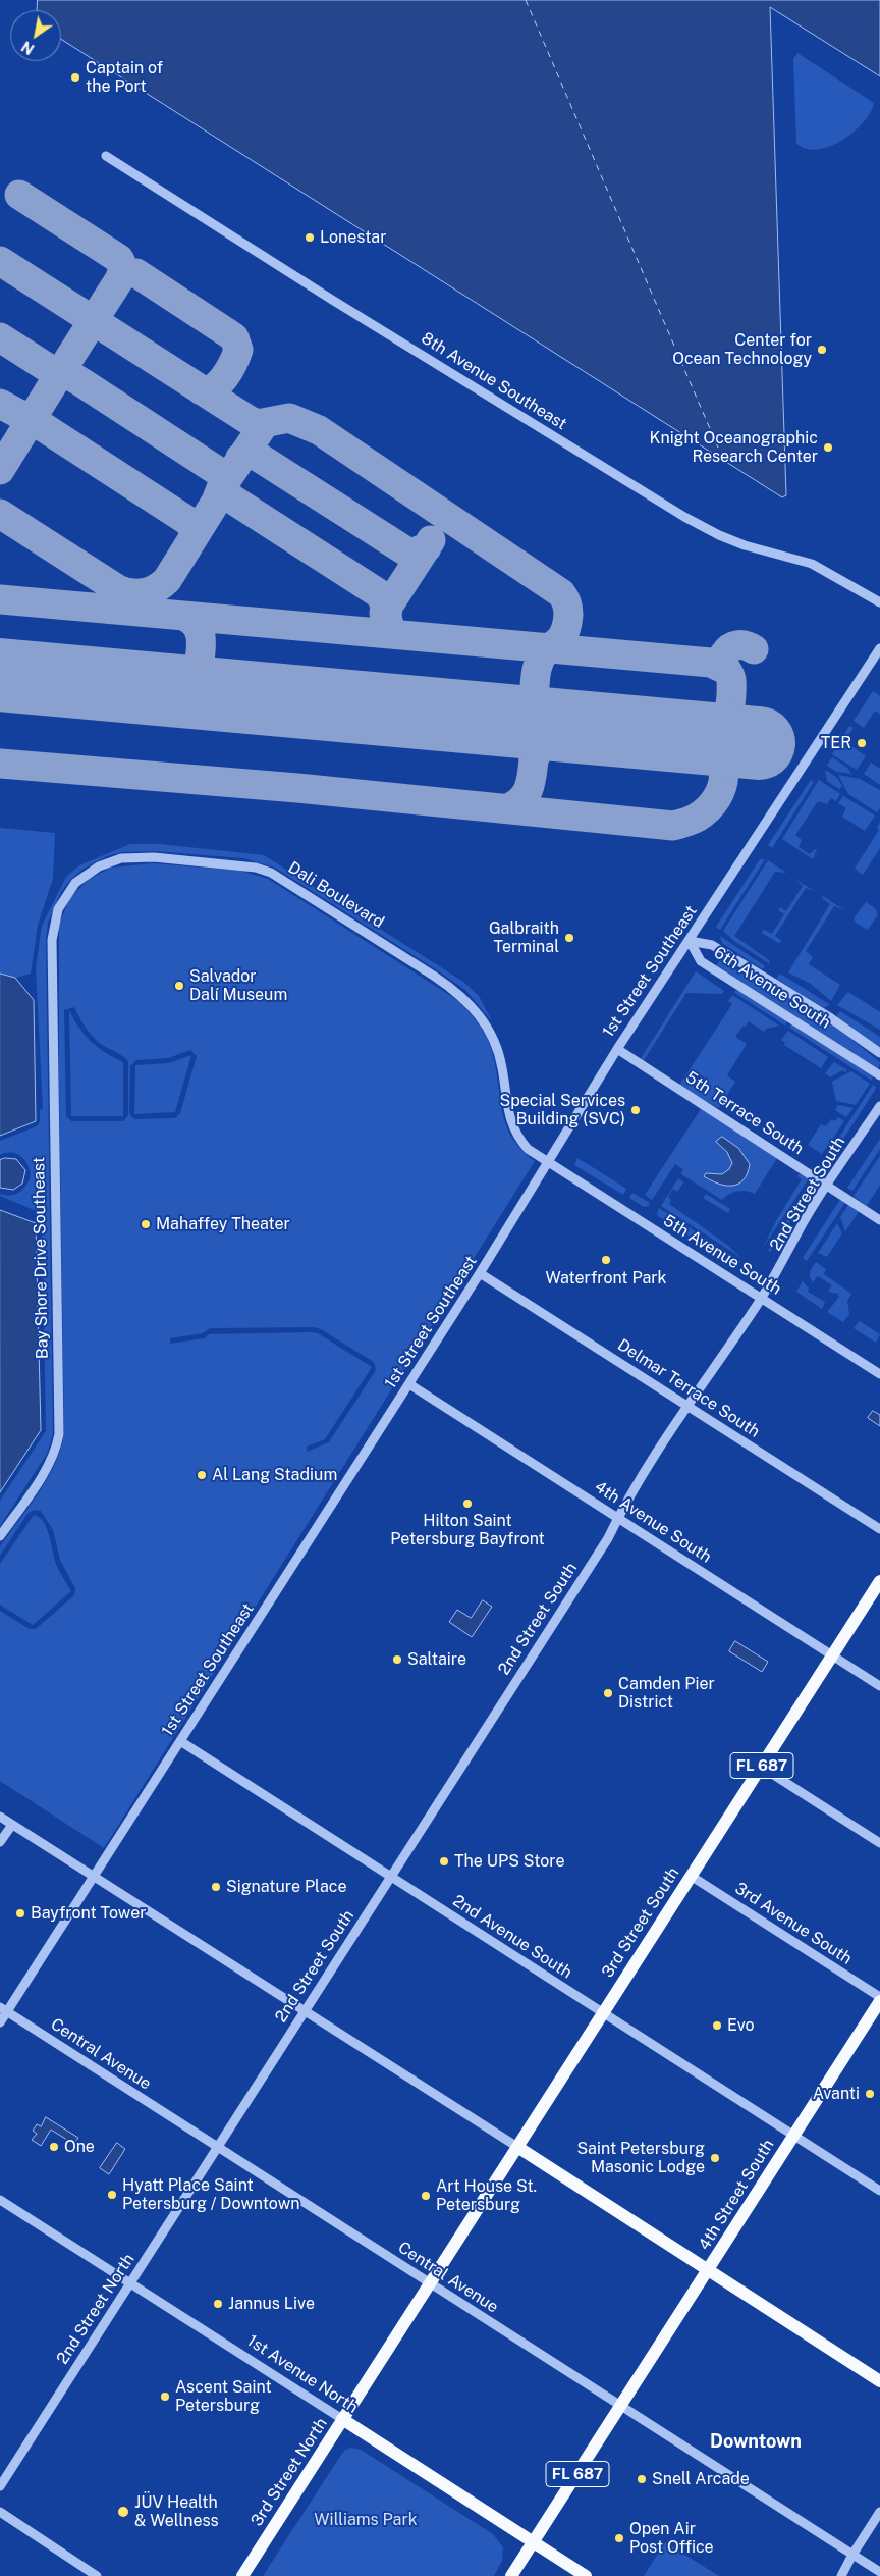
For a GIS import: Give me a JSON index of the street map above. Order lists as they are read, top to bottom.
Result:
{
  "streets": {
    "main road": [
      "FL 687",
      "3rd Street South",
      "4th Street South",
      "1st Avenue North",
      "3rd Street North"
    ],
    "street": [
      "8th Avenue Southeast",
      "Dali Boulevard",
      "1st Street Southeast",
      "6th Avenue South",
      "5th Terrace South",
      "2nd Street South",
      "5th Avenue South",
      "Bay Shore Drive Southeast",
      "Delmar Terrace South",
      "4th Avenue South",
      "3rd Avenue South",
      "2nd Avenue South",
      "Central Avenue",
      "2nd Street North"
    ]
  },
  "crossings": [
    ["Dali Boulevard", "1st Street Southeast"],
    ["Dali Boulevard", "5th Avenue South"],
    ["Dali Boulevard", "Bay Shore Drive Southeast"],
    ["1st Street Southeast", "6th Avenue South"],
    ["1st Street Southeast", "5th Terrace South"],
    ["1st Street Southeast", "5th Avenue South"],
    ["1st Street Southeast", "Delmar Terrace South"],
    ["1st Street Southeast", "4th Avenue South"],
    ["1st Street Southeast", "2nd Avenue South"],
    ["1st Street Southeast", "Central Avenue"],
    ["5th Terrace South", "2nd Street South"],
    ["2nd Street South", "5th Avenue South"],
    ["2nd Street South", "Delmar Terrace South"],
    ["2nd Street South", "4th Avenue South"],
    ["2nd Street South", "2nd Avenue South"],
    ["2nd Street South", "Central Avenue"],
    ["2nd Street South", "2nd Street North"],
    ["4th Avenue South", "3rd Street South"],
    ["FL 687", "Central Avenue"],
    ["FL 687", "4th Street South"],
    ["FL 687", "1st Avenue North"],
    ["3rd Street South", "3rd Avenue South"],
    ["3rd Street South", "2nd Avenue South"],
    ["3rd Street South", "Central Avenue"],
    ["3rd Street South", "3rd Street North"],
    ["3rd Avenue South", "4th Street South"],
    ["2nd Avenue South", "4th Street South"],
    ["Central Avenue", "4th Street South"],
    ["Central Avenue", "2nd Street North"],
    ["Central Avenue", "3rd Street North"],
    ["2nd Street North", "1st Avenue North"],
    ["1st Avenue North", "3rd Street North"]
  ],
  "districts": ["Downtown"],
  "parks": ["Williams Park"],
  "places": [
    "Captain of the Port",
    "Lonestar",
    "Center for Ocean Technology",
    "Knight Oceanographic Research Center",
    "TER",
    "Galbraith Terminal",
    "Salvador Dalí Museum",
    "Special Services Building (SVC)",
    "Mahaffey Theater",
    "Waterfront Park",
    "Al Lang Stadium",
    "Hilton Saint Petersburg Bayfront",
    "Saltaire",
    "Camden Pier District",
    "The UPS Store",
    "Signature Place",
    "Bayfront Tower",
    "Evo",
    "Avanti",
    "One",
    "Saint Petersburg Masonic Lodge",
    "Hyatt Place Saint Petersburg / Downtown",
    "Art House St. Petersburg",
    "Jannus Live",
    "Ascent Saint Petersburg",
    "Snell Arcade",
    "JÜV Health & Wellness",
    "Open Air Post Office"
  ],
  "north": "bottom left"
}
